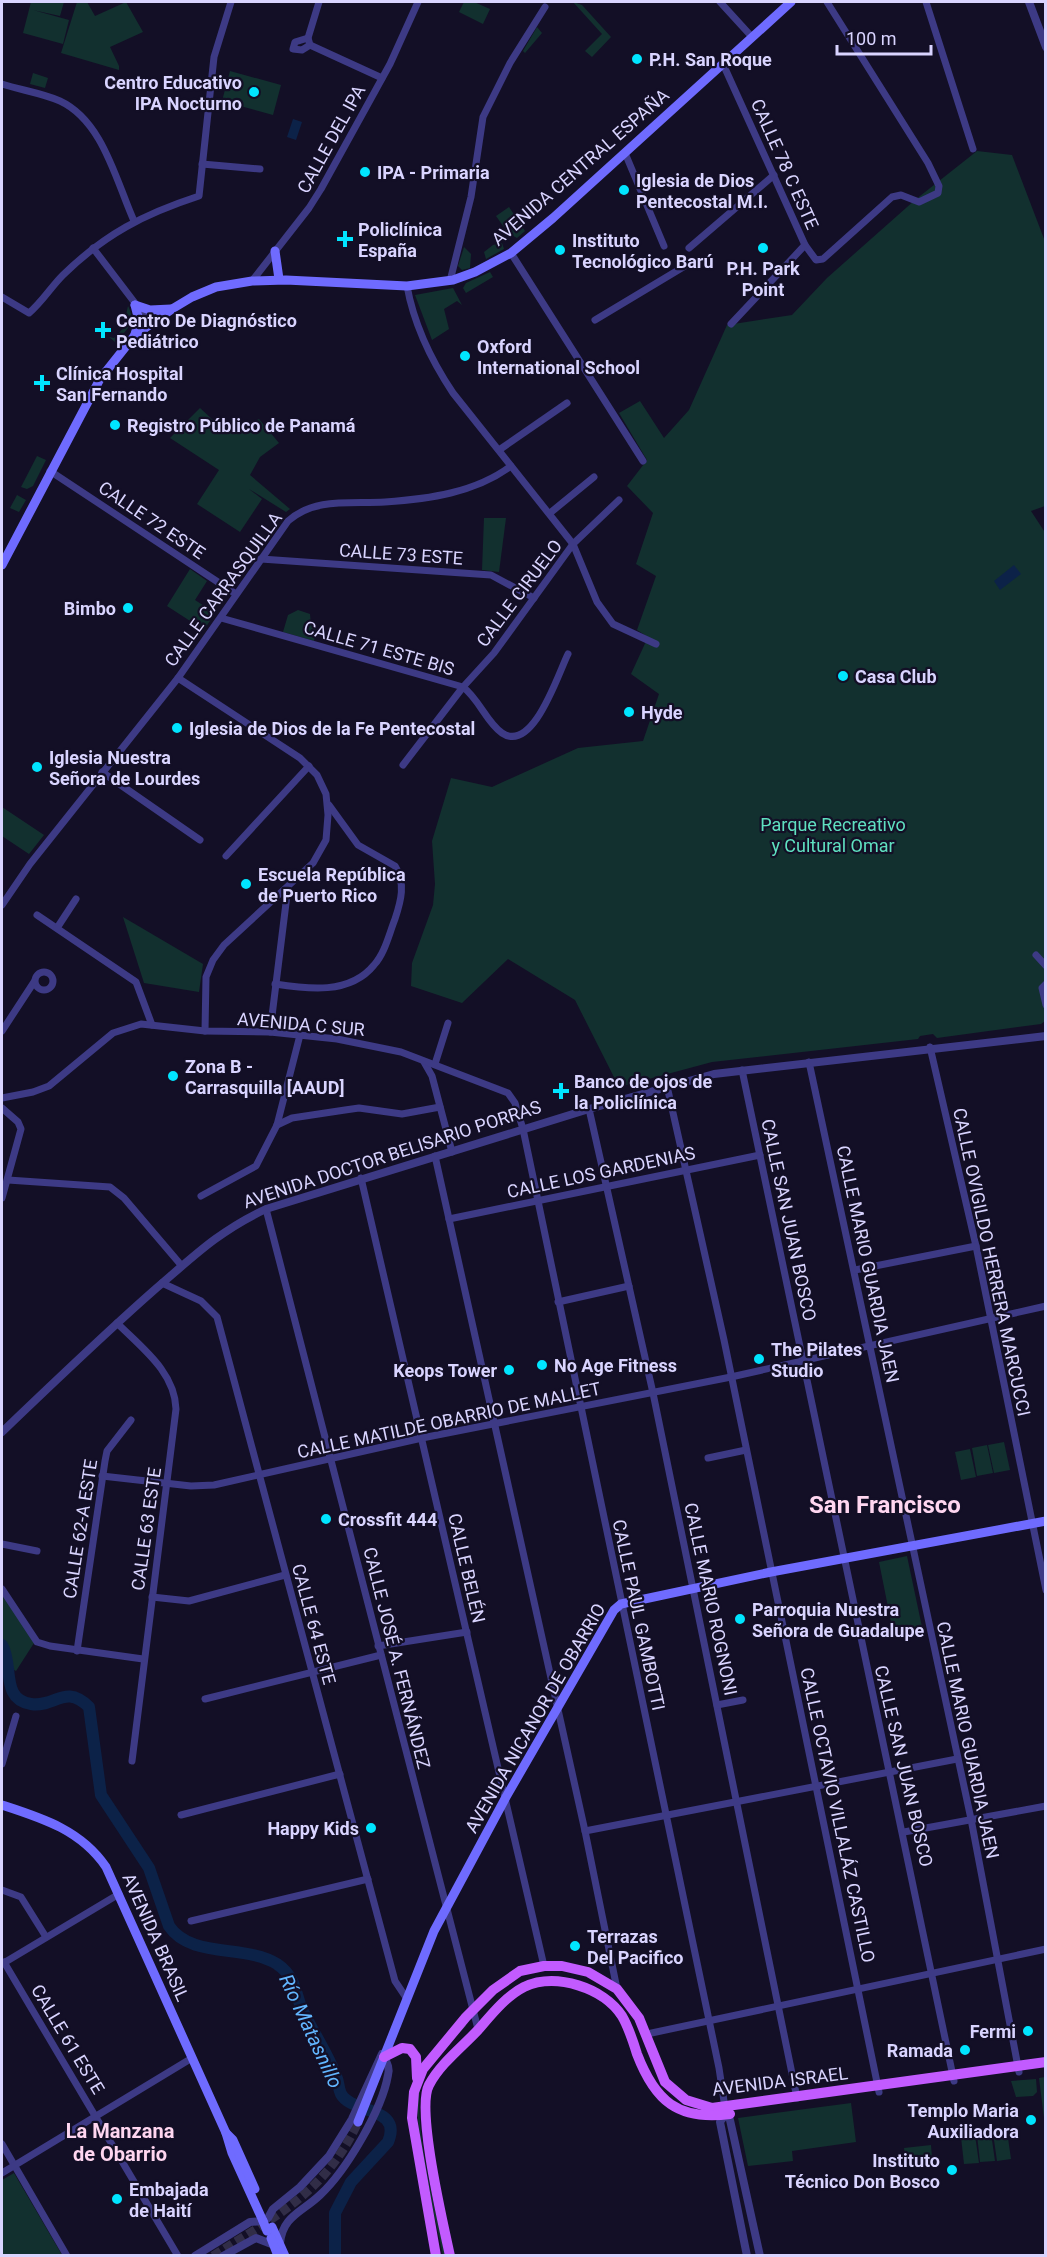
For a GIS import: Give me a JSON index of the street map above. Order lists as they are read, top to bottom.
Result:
{
  "streets": {
    "main road": [
      "AVENIDA CENTRAL ESPAÑA",
      "AVENIDA NICANOR DE OBARRIO",
      "AVENIDA BRASIL",
      "AVENIDA ISRAEL"
    ],
    "street": [
      "CALLE DEL IPA",
      "CALLE 78 C ESTE",
      "CALLE 72 ESTE",
      "CALLE 73 ESTE",
      "CALLE CARRASQUILLA",
      "CALLE CIRUELO",
      "CALLE 71 ESTE BIS",
      "AVENIDA C SUR",
      "AVENIDA DOCTOR BELISARIO PORRAS",
      "CALLE LOS GARDENIAS",
      "CALLE SAN JUAN BOSCO",
      "CALLE OVIGILDO HERRERA MARCUCCI",
      "CALLE MARIO GUARDIA JAEN",
      "CALLE MATILDE OBARRIO DE MALLET",
      "CALLE 62-A ESTE",
      "CALLE 63 ESTE",
      "CALLE BELÉN",
      "CALLE MARIO ROGNONI",
      "CALLE PAUL GAMBOTTI",
      "CALLE 64 ESTE",
      "CALLE JOSÉ A. FERNÁNDEZ",
      "CALLE OCTAVIO VILLALÁZ CASTILLO",
      "CALLE 61 ESTE"
    ]
  },
  "crossings": [
    ["CALLE DEL IPA", "AVENIDA CENTRAL ESPAÑA"],
    ["CALLE 78 C ESTE", "AVENIDA CENTRAL ESPAÑA"],
    ["AVENIDA CENTRAL ESPAÑA", "CALLE 72 ESTE"],
    ["CALLE 72 ESTE", "CALLE CARRASQUILLA"],
    ["CALLE 73 ESTE", "CALLE CARRASQUILLA"],
    ["CALLE 73 ESTE", "CALLE CIRUELO"],
    ["CALLE CARRASQUILLA", "CALLE 71 ESTE BIS"],
    ["CALLE CIRUELO", "CALLE 71 ESTE BIS"],
    ["AVENIDA C SUR", "AVENIDA DOCTOR BELISARIO PORRAS"],
    ["AVENIDA C SUR", "CALLE PAUL GAMBOTTI"],
    ["AVENIDA DOCTOR BELISARIO PORRAS", "CALLE SAN JUAN BOSCO"],
    ["AVENIDA DOCTOR BELISARIO PORRAS", "CALLE OVIGILDO HERRERA MARCUCCI"],
    ["AVENIDA DOCTOR BELISARIO PORRAS", "CALLE MARIO GUARDIA JAEN"],
    ["AVENIDA DOCTOR BELISARIO PORRAS", "CALLE 63 ESTE"],
    ["AVENIDA DOCTOR BELISARIO PORRAS", "CALLE BELÉN"],
    ["AVENIDA DOCTOR BELISARIO PORRAS", "CALLE MARIO ROGNONI"],
    ["AVENIDA DOCTOR BELISARIO PORRAS", "CALLE PAUL GAMBOTTI"],
    ["AVENIDA DOCTOR BELISARIO PORRAS", "CALLE 64 ESTE"],
    ["AVENIDA DOCTOR BELISARIO PORRAS", "CALLE JOSÉ A. FERNÁNDEZ"],
    ["AVENIDA DOCTOR BELISARIO PORRAS", "CALLE OCTAVIO VILLALÁZ CASTILLO"],
    ["CALLE LOS GARDENIAS", "CALLE SAN JUAN BOSCO"],
    ["CALLE LOS GARDENIAS", "CALLE MARIO ROGNONI"],
    ["CALLE LOS GARDENIAS", "CALLE PAUL GAMBOTTI"],
    ["CALLE LOS GARDENIAS", "CALLE OCTAVIO VILLALÁZ CASTILLO"],
    ["CALLE SAN JUAN BOSCO", "CALLE MATILDE OBARRIO DE MALLET"],
    ["CALLE SAN JUAN BOSCO", "AVENIDA NICANOR DE OBARRIO"],
    ["CALLE SAN JUAN BOSCO", "AVENIDA ISRAEL"],
    ["CALLE OVIGILDO HERRERA MARCUCCI", "CALLE MATILDE OBARRIO DE MALLET"],
    ["CALLE OVIGILDO HERRERA MARCUCCI", "AVENIDA NICANOR DE OBARRIO"],
    ["CALLE MARIO GUARDIA JAEN", "CALLE MATILDE OBARRIO DE MALLET"],
    ["CALLE MARIO GUARDIA JAEN", "AVENIDA NICANOR DE OBARRIO"],
    ["CALLE MARIO GUARDIA JAEN", "AVENIDA ISRAEL"],
    ["CALLE MATILDE OBARRIO DE MALLET", "CALLE 62-A ESTE"],
    ["CALLE MATILDE OBARRIO DE MALLET", "CALLE 63 ESTE"],
    ["CALLE MATILDE OBARRIO DE MALLET", "CALLE BELÉN"],
    ["CALLE MATILDE OBARRIO DE MALLET", "CALLE MARIO ROGNONI"],
    ["CALLE MATILDE OBARRIO DE MALLET", "CALLE PAUL GAMBOTTI"],
    ["CALLE MATILDE OBARRIO DE MALLET", "CALLE 64 ESTE"],
    ["CALLE MATILDE OBARRIO DE MALLET", "CALLE JOSÉ A. FERNÁNDEZ"],
    ["CALLE MATILDE OBARRIO DE MALLET", "CALLE OCTAVIO VILLALÁZ CASTILLO"],
    ["CALLE BELÉN", "AVENIDA NICANOR DE OBARRIO"],
    ["CALLE BELÉN", "AVENIDA ISRAEL"],
    ["CALLE MARIO ROGNONI", "AVENIDA NICANOR DE OBARRIO"],
    ["CALLE MARIO ROGNONI", "AVENIDA ISRAEL"],
    ["CALLE PAUL GAMBOTTI", "AVENIDA NICANOR DE OBARRIO"],
    ["CALLE PAUL GAMBOTTI", "AVENIDA ISRAEL"],
    ["CALLE 64 ESTE", "AVENIDA NICANOR DE OBARRIO"],
    ["CALLE JOSÉ A. FERNÁNDEZ", "AVENIDA NICANOR DE OBARRIO"],
    ["CALLE JOSÉ A. FERNÁNDEZ", "AVENIDA ISRAEL"],
    ["AVENIDA NICANOR DE OBARRIO", "CALLE OCTAVIO VILLALÁZ CASTILLO"],
    ["AVENIDA NICANOR DE OBARRIO", "AVENIDA BRASIL"],
    ["CALLE OCTAVIO VILLALÁZ CASTILLO", "AVENIDA ISRAEL"]
  ],
  "districts": ["San Francisco", "La Manzana de Obarrio"],
  "water": ["Río Matasnillo"],
  "parks": ["Parque Recreativo y Cultural Omar"],
  "places": {
    "other": [
      "P.H. San Roque",
      "Centro Educativo IPA Nocturno",
      "IPA - Primaria",
      "Iglesia de Dios Pentecostal M.I.",
      "P.H. Park Point",
      "Instituto Tecnológico Barú",
      "Oxford International School",
      "Registro Público de Panamá",
      "Bimbo",
      "Casa Club",
      "Hyde",
      "Iglesia de Dios de la Fe Pentecostal",
      "Iglesia Nuestra Señora de Lourdes",
      "Escuela República de Puerto Rico",
      "Zona B - Carrasquilla [AAUD]",
      "The Pilates Studio",
      "No Age Fitness",
      "Keops Tower",
      "Crossfit 444",
      "Parroquia Nuestra Señora de Guadalupe",
      "Happy Kids",
      "Terrazas Del Pacifico",
      "Fermi",
      "Ramada",
      "Templo Maria Auxiliadora",
      "Instituto Técnico Don Bosco",
      "Embajada de Haití"
    ],
    "health": [
      "Policlínica España",
      "Centro De Diagnóstico Pediátrico",
      "Clínica Hospital San Fernando",
      "Banco de ojos de la Policlínica"
    ]
  },
  "scale_bar": "100 m"
}
